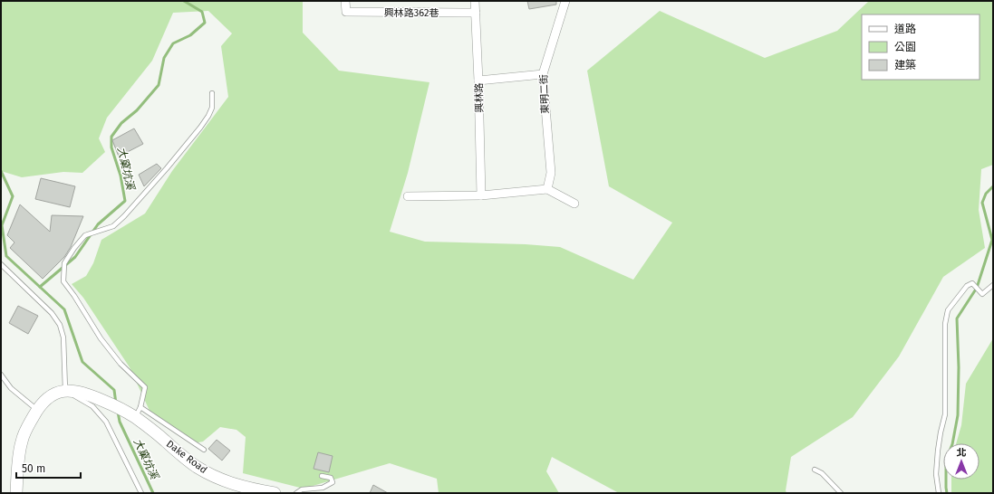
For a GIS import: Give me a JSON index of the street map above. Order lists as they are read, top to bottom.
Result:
{
  "streets": {
    "street": [
      "興林路362巷",
      "東明二街",
      "興林路",
      "Dake Road"
    ]
  },
  "crossings": [
    ["興林路362巷", "興林路"]
  ],
  "water": ["大窠坑溪"],
  "legend": ["道路", "公園", "建築"],
  "scale_bar": "50 m",
  "north": "top"
}
